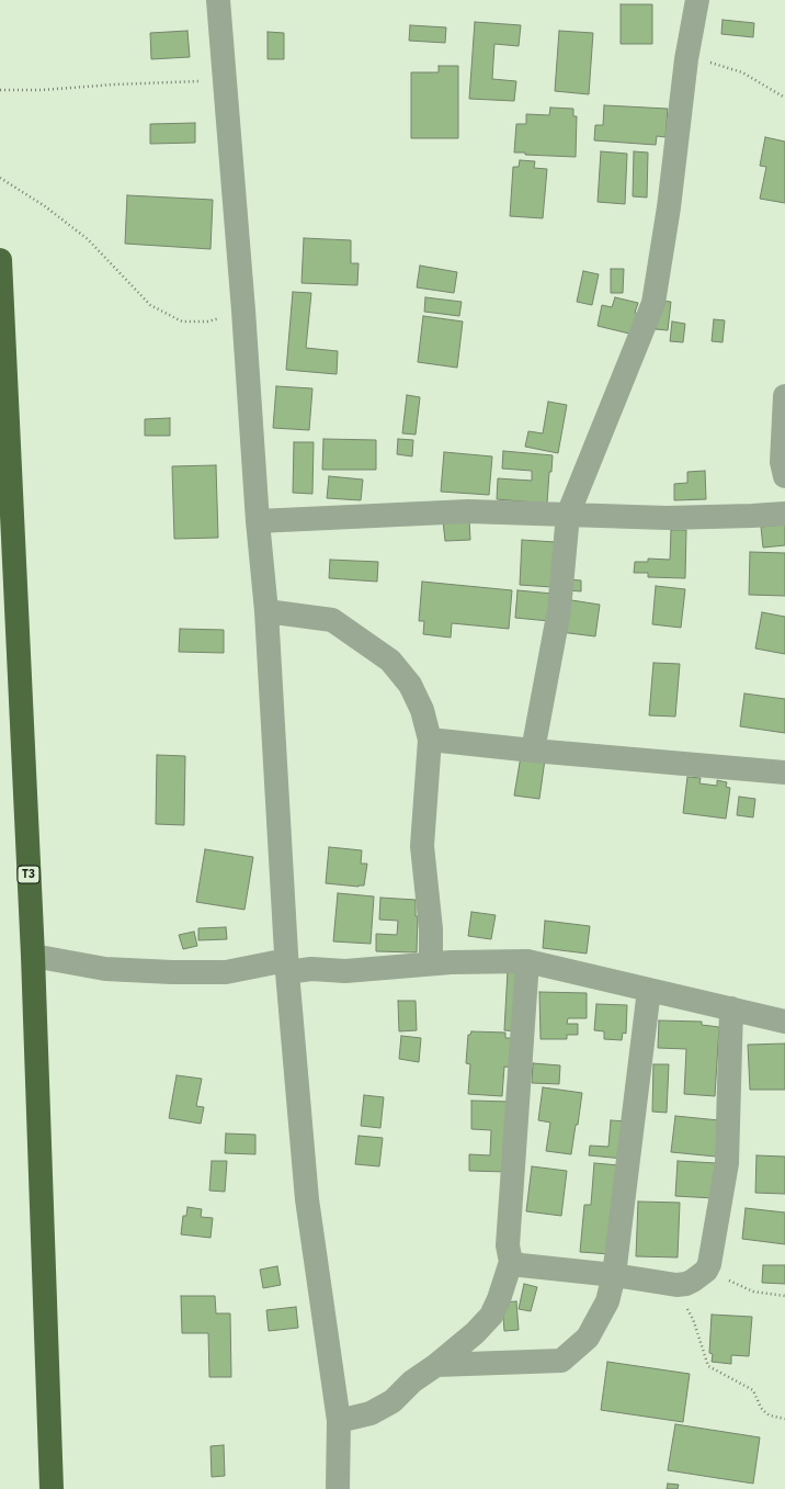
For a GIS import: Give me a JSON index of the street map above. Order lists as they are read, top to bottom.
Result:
{
  "streets": {
    "highway": ["T3"]
  }
}
